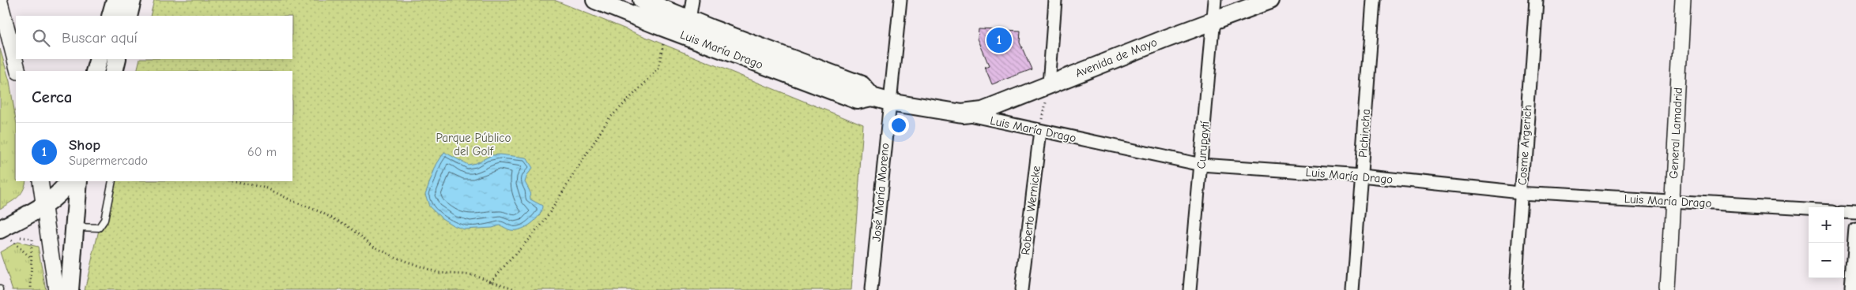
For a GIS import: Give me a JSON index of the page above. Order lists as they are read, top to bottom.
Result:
{
  "streets": {
    "main road": ["Luis María Drago", "Avenida de Mayo"],
    "street": [
      "Pichincha",
      "General Lamadrid",
      "Curupaytí",
      "Cosme Argerich",
      "José María Moreno",
      "Roberto Wernicke"
    ]
  },
  "crossings": [
    ["Luis María Drago", "Avenida de Mayo"],
    ["Luis María Drago", "Pichincha"],
    ["Luis María Drago", "General Lamadrid"],
    ["Luis María Drago", "Curupaytí"],
    ["Luis María Drago", "Cosme Argerich"],
    ["Luis María Drago", "José María Moreno"],
    ["Luis María Drago", "Roberto Wernicke"],
    ["Avenida de Mayo", "Curupaytí"]
  ],
  "parks": ["Parque Público del Golf"],
  "page": {
    "search": "Buscar aquí",
    "pins": "1",
    "heading": "Cerca",
    "list": [
      {
        "mark": "1",
        "name": "Shop",
        "note": "Supermercado",
        "value": "60 m"
      }
    ],
    "map_buttons": ["+", "−"]
  }
}
